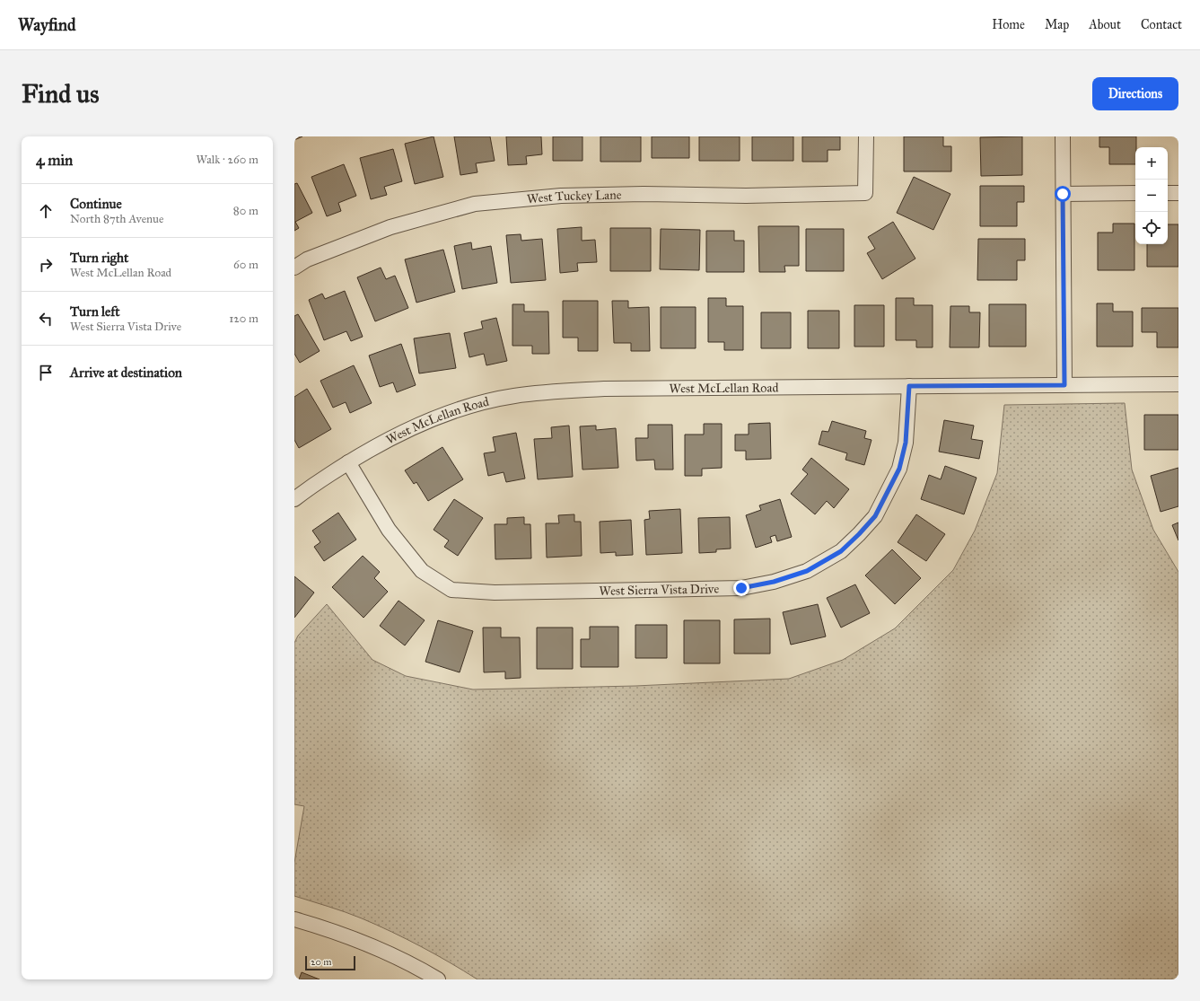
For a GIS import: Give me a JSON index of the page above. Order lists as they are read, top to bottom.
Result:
{
  "streets": {
    "street": ["West Tuckey Lane", "West McLellan Road", "West Sierra Vista Drive"]
  },
  "crossings": [
    ["West McLellan Road", "West Sierra Vista Drive"]
  ],
  "scale_bar": "20 m",
  "page": {
    "header": "Wayfind",
    "nav": [
      "Home",
      "Map",
      "About",
      "Contact"
    ],
    "buttons": "Directions",
    "title": "Find us",
    "heading": ["4 min", "Walk · 260 m"],
    "map_buttons": ["+", "−"],
    "list": [
      ["Continue", "North 87th Avenue", "80 m"],
      ["Turn right", "West McLellan Road", "60 m"],
      ["Turn left", "West Sierra Vista Drive", "120 m"],
      "Arrive at destination"
    ],
    "scale": "20 m"
  }
}
